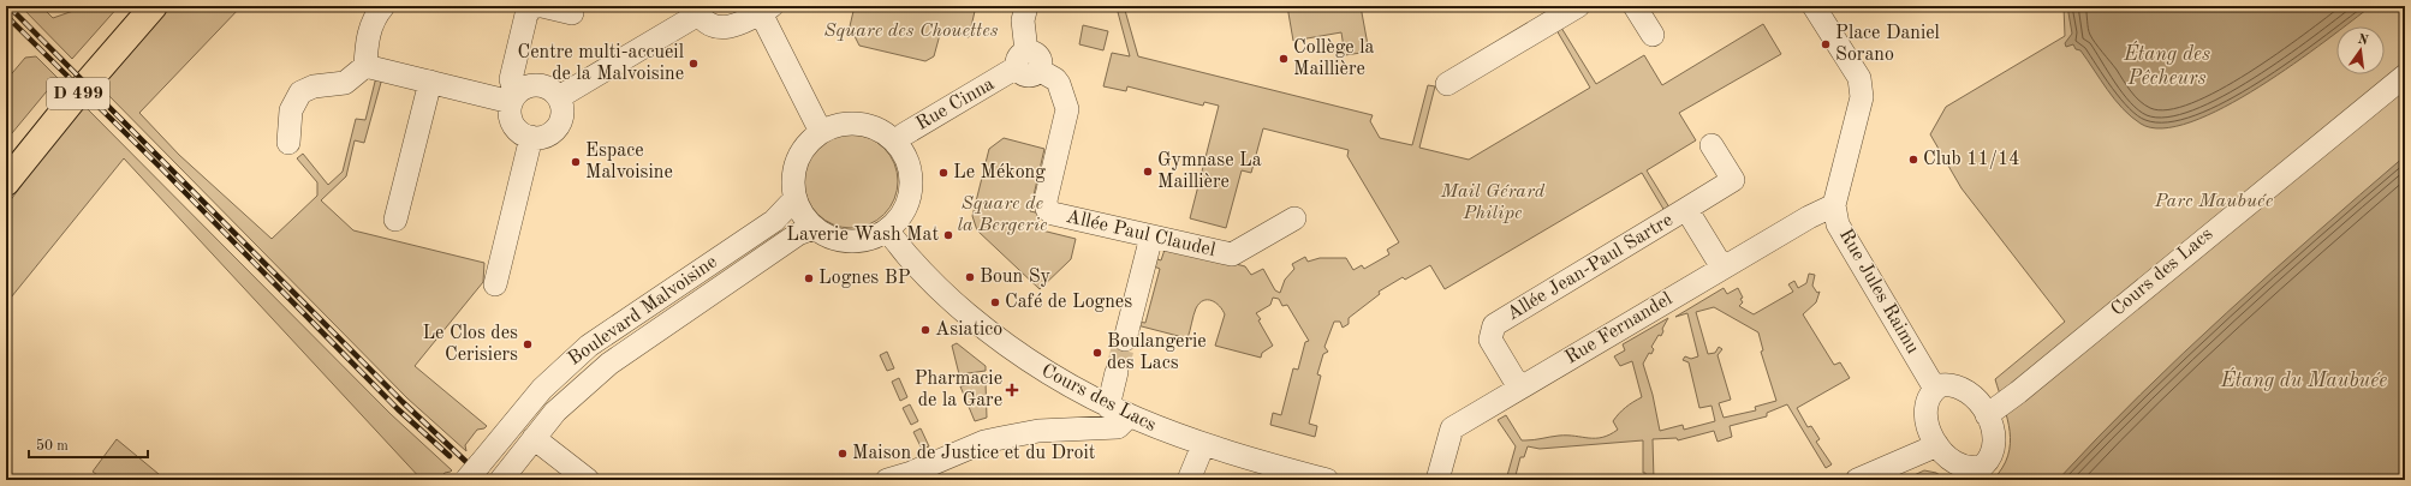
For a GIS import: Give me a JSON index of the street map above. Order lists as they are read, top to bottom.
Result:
{
  "streets": {
    "highway": ["D 499"],
    "street": [
      "Rue Cinna",
      "Allée Paul Claudel",
      "Allée Jean-Paul Sartre",
      "Cours des Lacs",
      "Rue Jules Raimu",
      "Boulevard Malvoisine",
      "Rue Fernandel"
    ]
  },
  "crossings": [
    ["Rue Cinna", "Allée Paul Claudel"],
    ["Rue Cinna", "Cours des Lacs"],
    ["Rue Cinna", "Boulevard Malvoisine"],
    ["Allée Jean-Paul Sartre", "Rue Fernandel"],
    ["Cours des Lacs", "Rue Jules Raimu"],
    ["Cours des Lacs", "Boulevard Malvoisine"],
    ["Rue Jules Raimu", "Rue Fernandel"]
  ],
  "water": ["Étang des Pêcheurs", "Étang du Maubuée"],
  "parks": [
    "Square des Chouettes",
    "Mail Gérard Philipe",
    "Parc Maubuée",
    "Square de la Bergerie"
  ],
  "places": {
    "other": [
      "Place Daniel Sorano",
      "Collège la Maillière",
      "Centre multi-accueil de la Malvoisine",
      "Club 11/14",
      "Espace Malvoisine",
      "Gymnase La Maillière",
      "Le Mékong",
      "Laverie Wash Mat",
      "Boun Sy",
      "Lognes BP",
      "Café de Lognes",
      "Asiatico",
      "Le Clos des Cerisiers",
      "Boulangerie des Lacs",
      "Maison de Justice et du Droit"
    ],
    "health": ["Pharmacie de la Gare"]
  },
  "scale_bar": "50 m",
  "north": "top"
}
